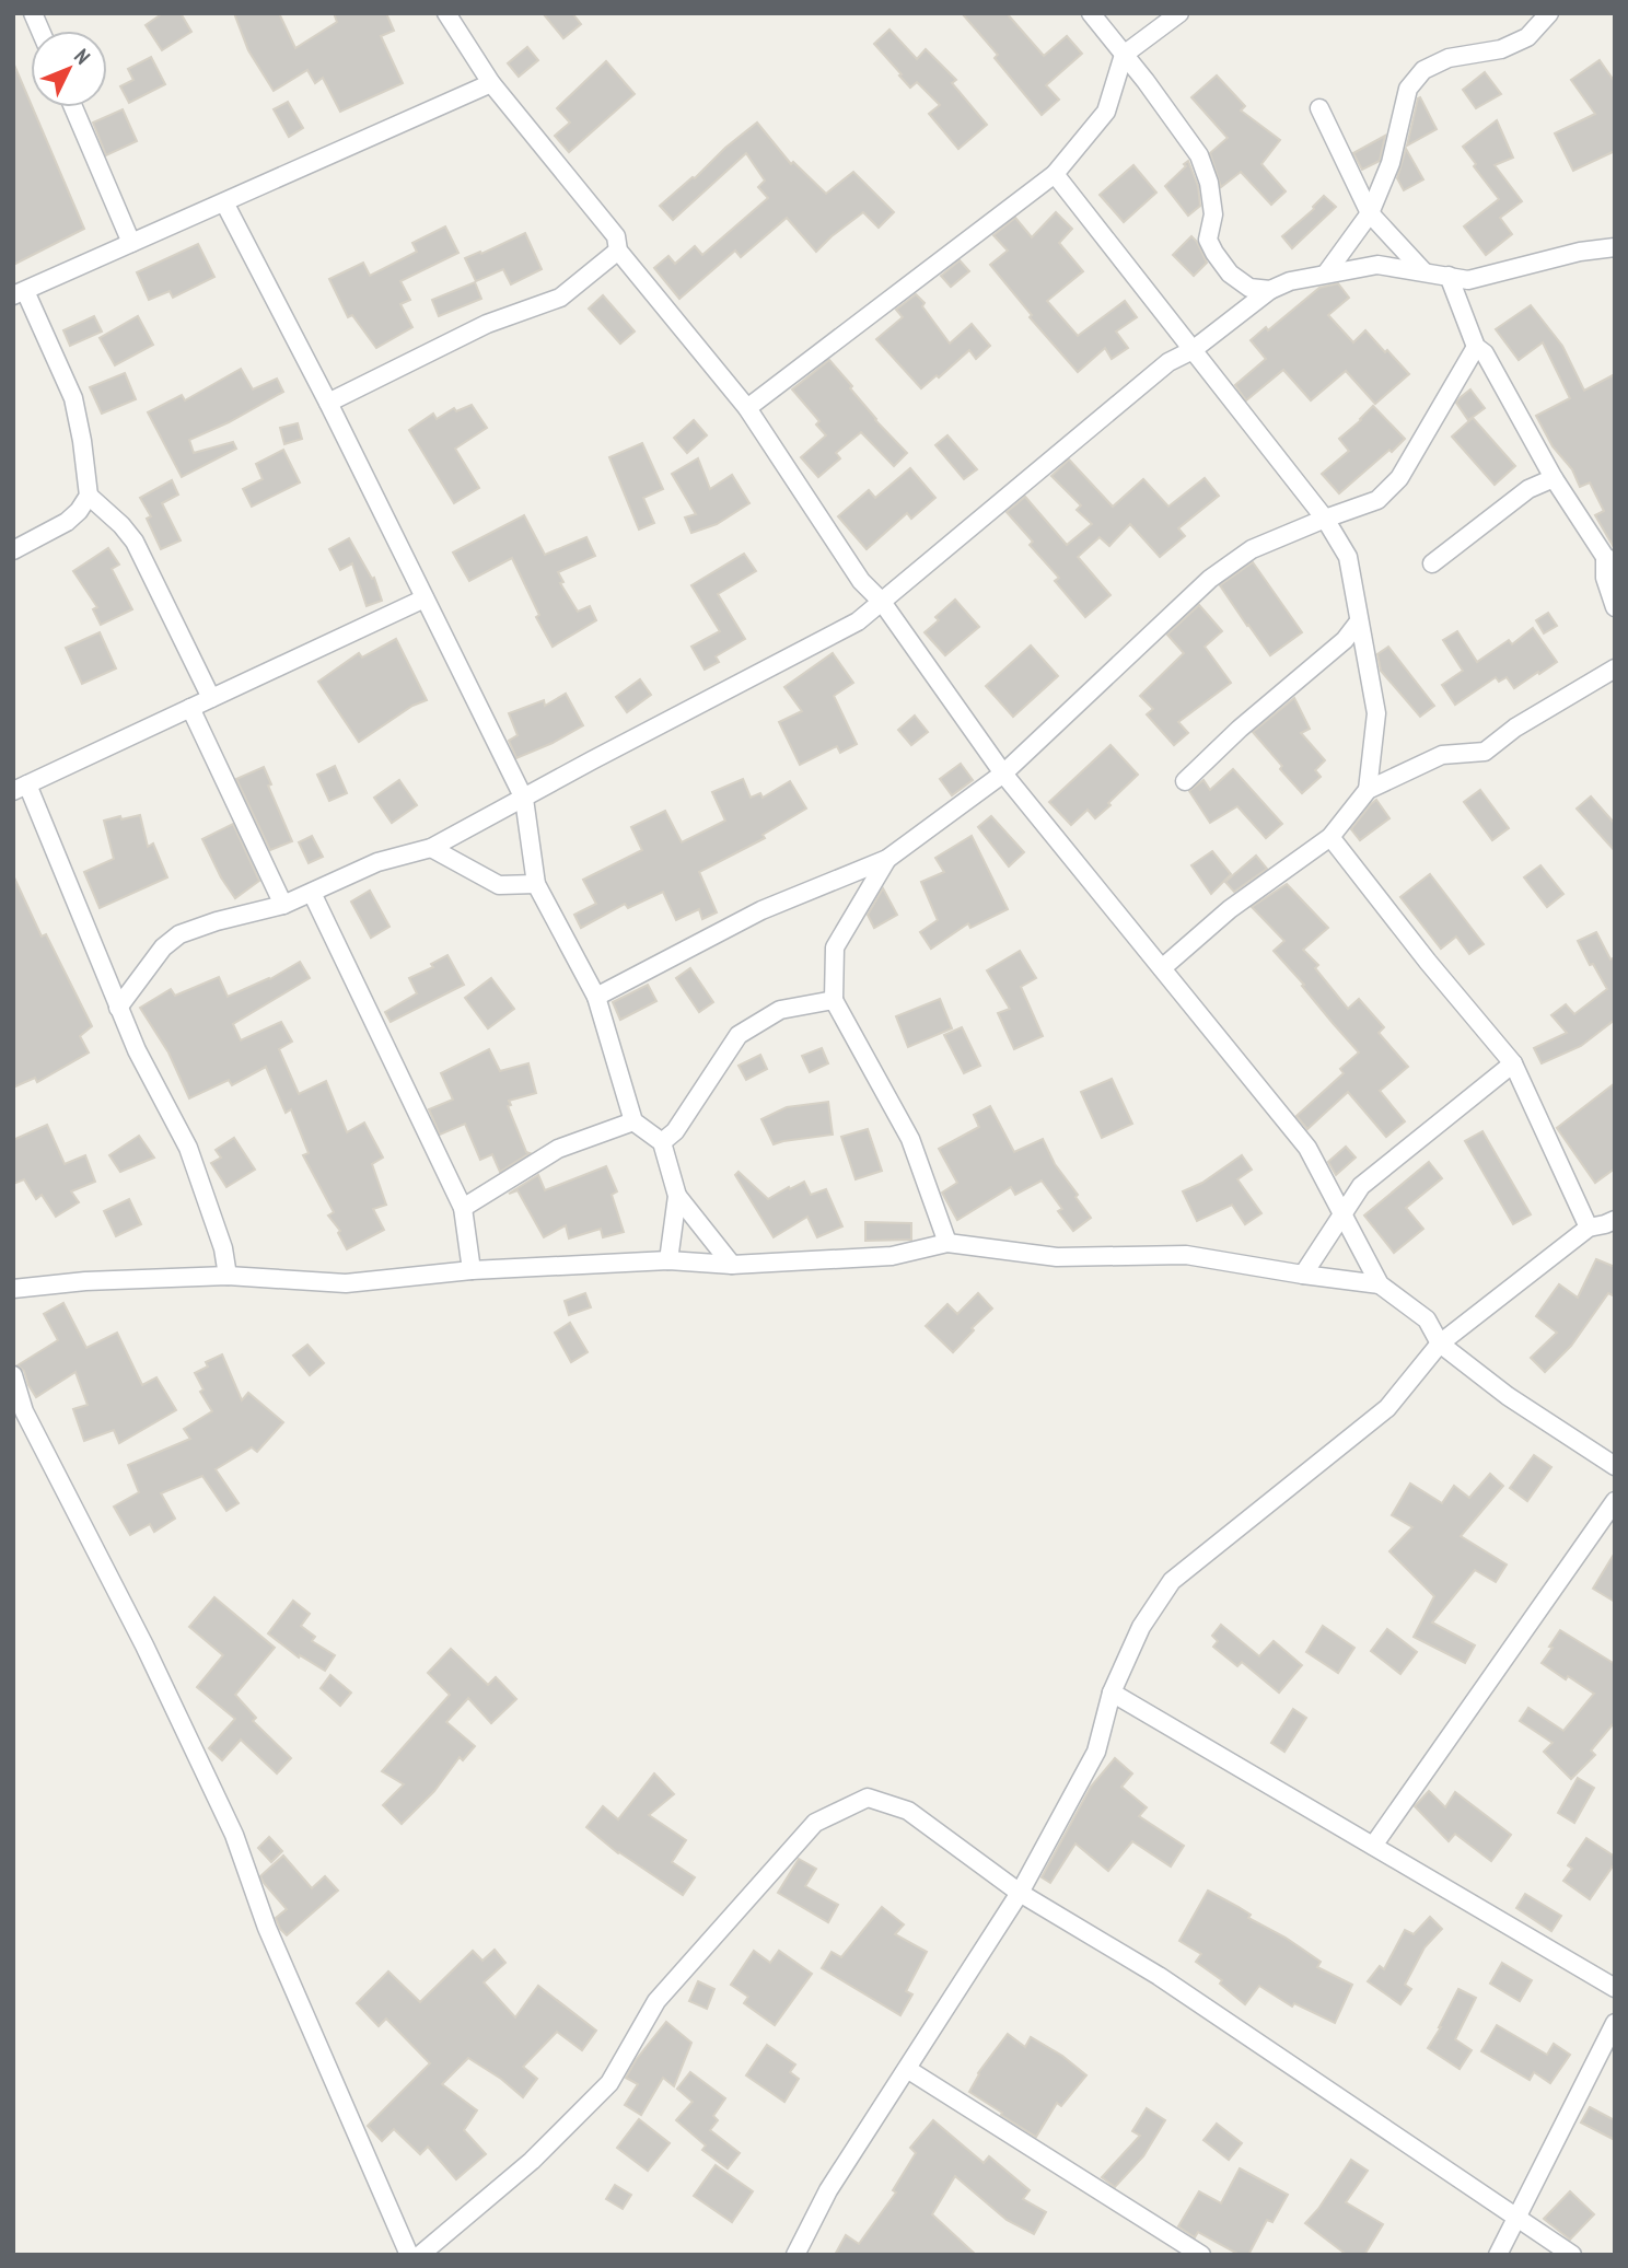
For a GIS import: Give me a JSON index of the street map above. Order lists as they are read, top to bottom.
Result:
{
  "north": "top right"
}
